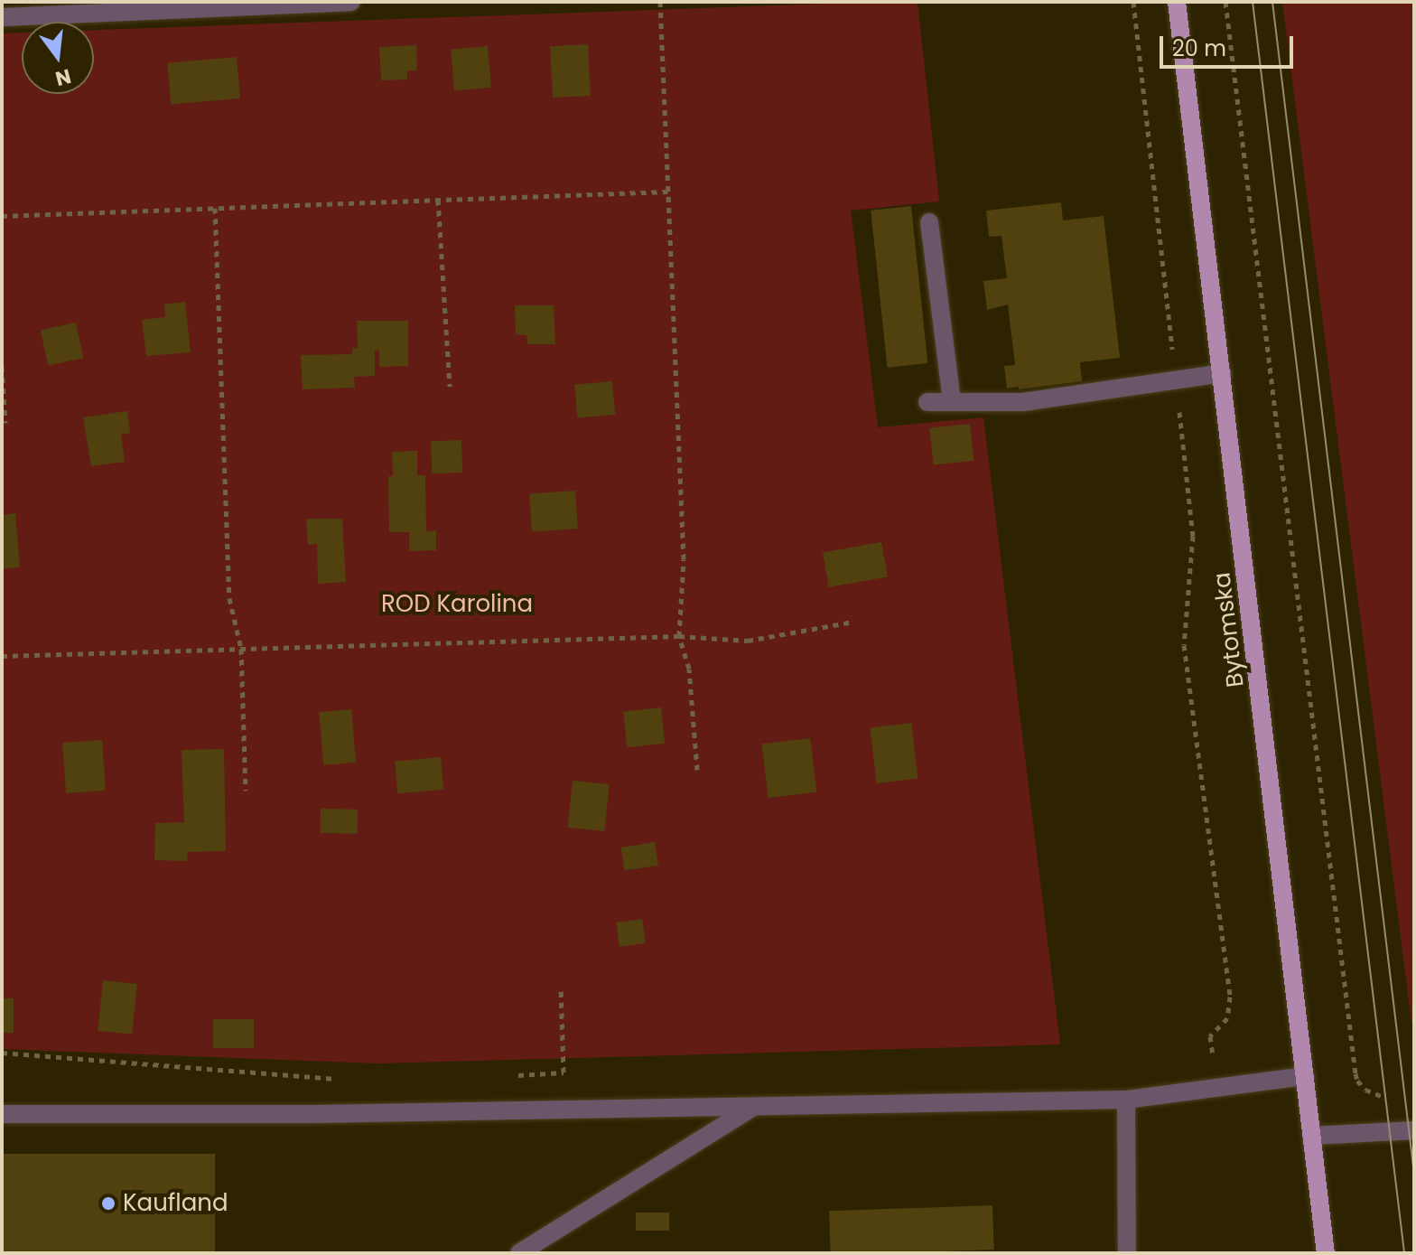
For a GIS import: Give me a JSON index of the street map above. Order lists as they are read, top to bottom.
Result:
{
  "streets": {
    "main road": ["Bytomska"]
  },
  "parks": ["ROD Karolina"],
  "places": ["Kaufland"],
  "scale_bar": "20 m",
  "north": "bottom"
}
